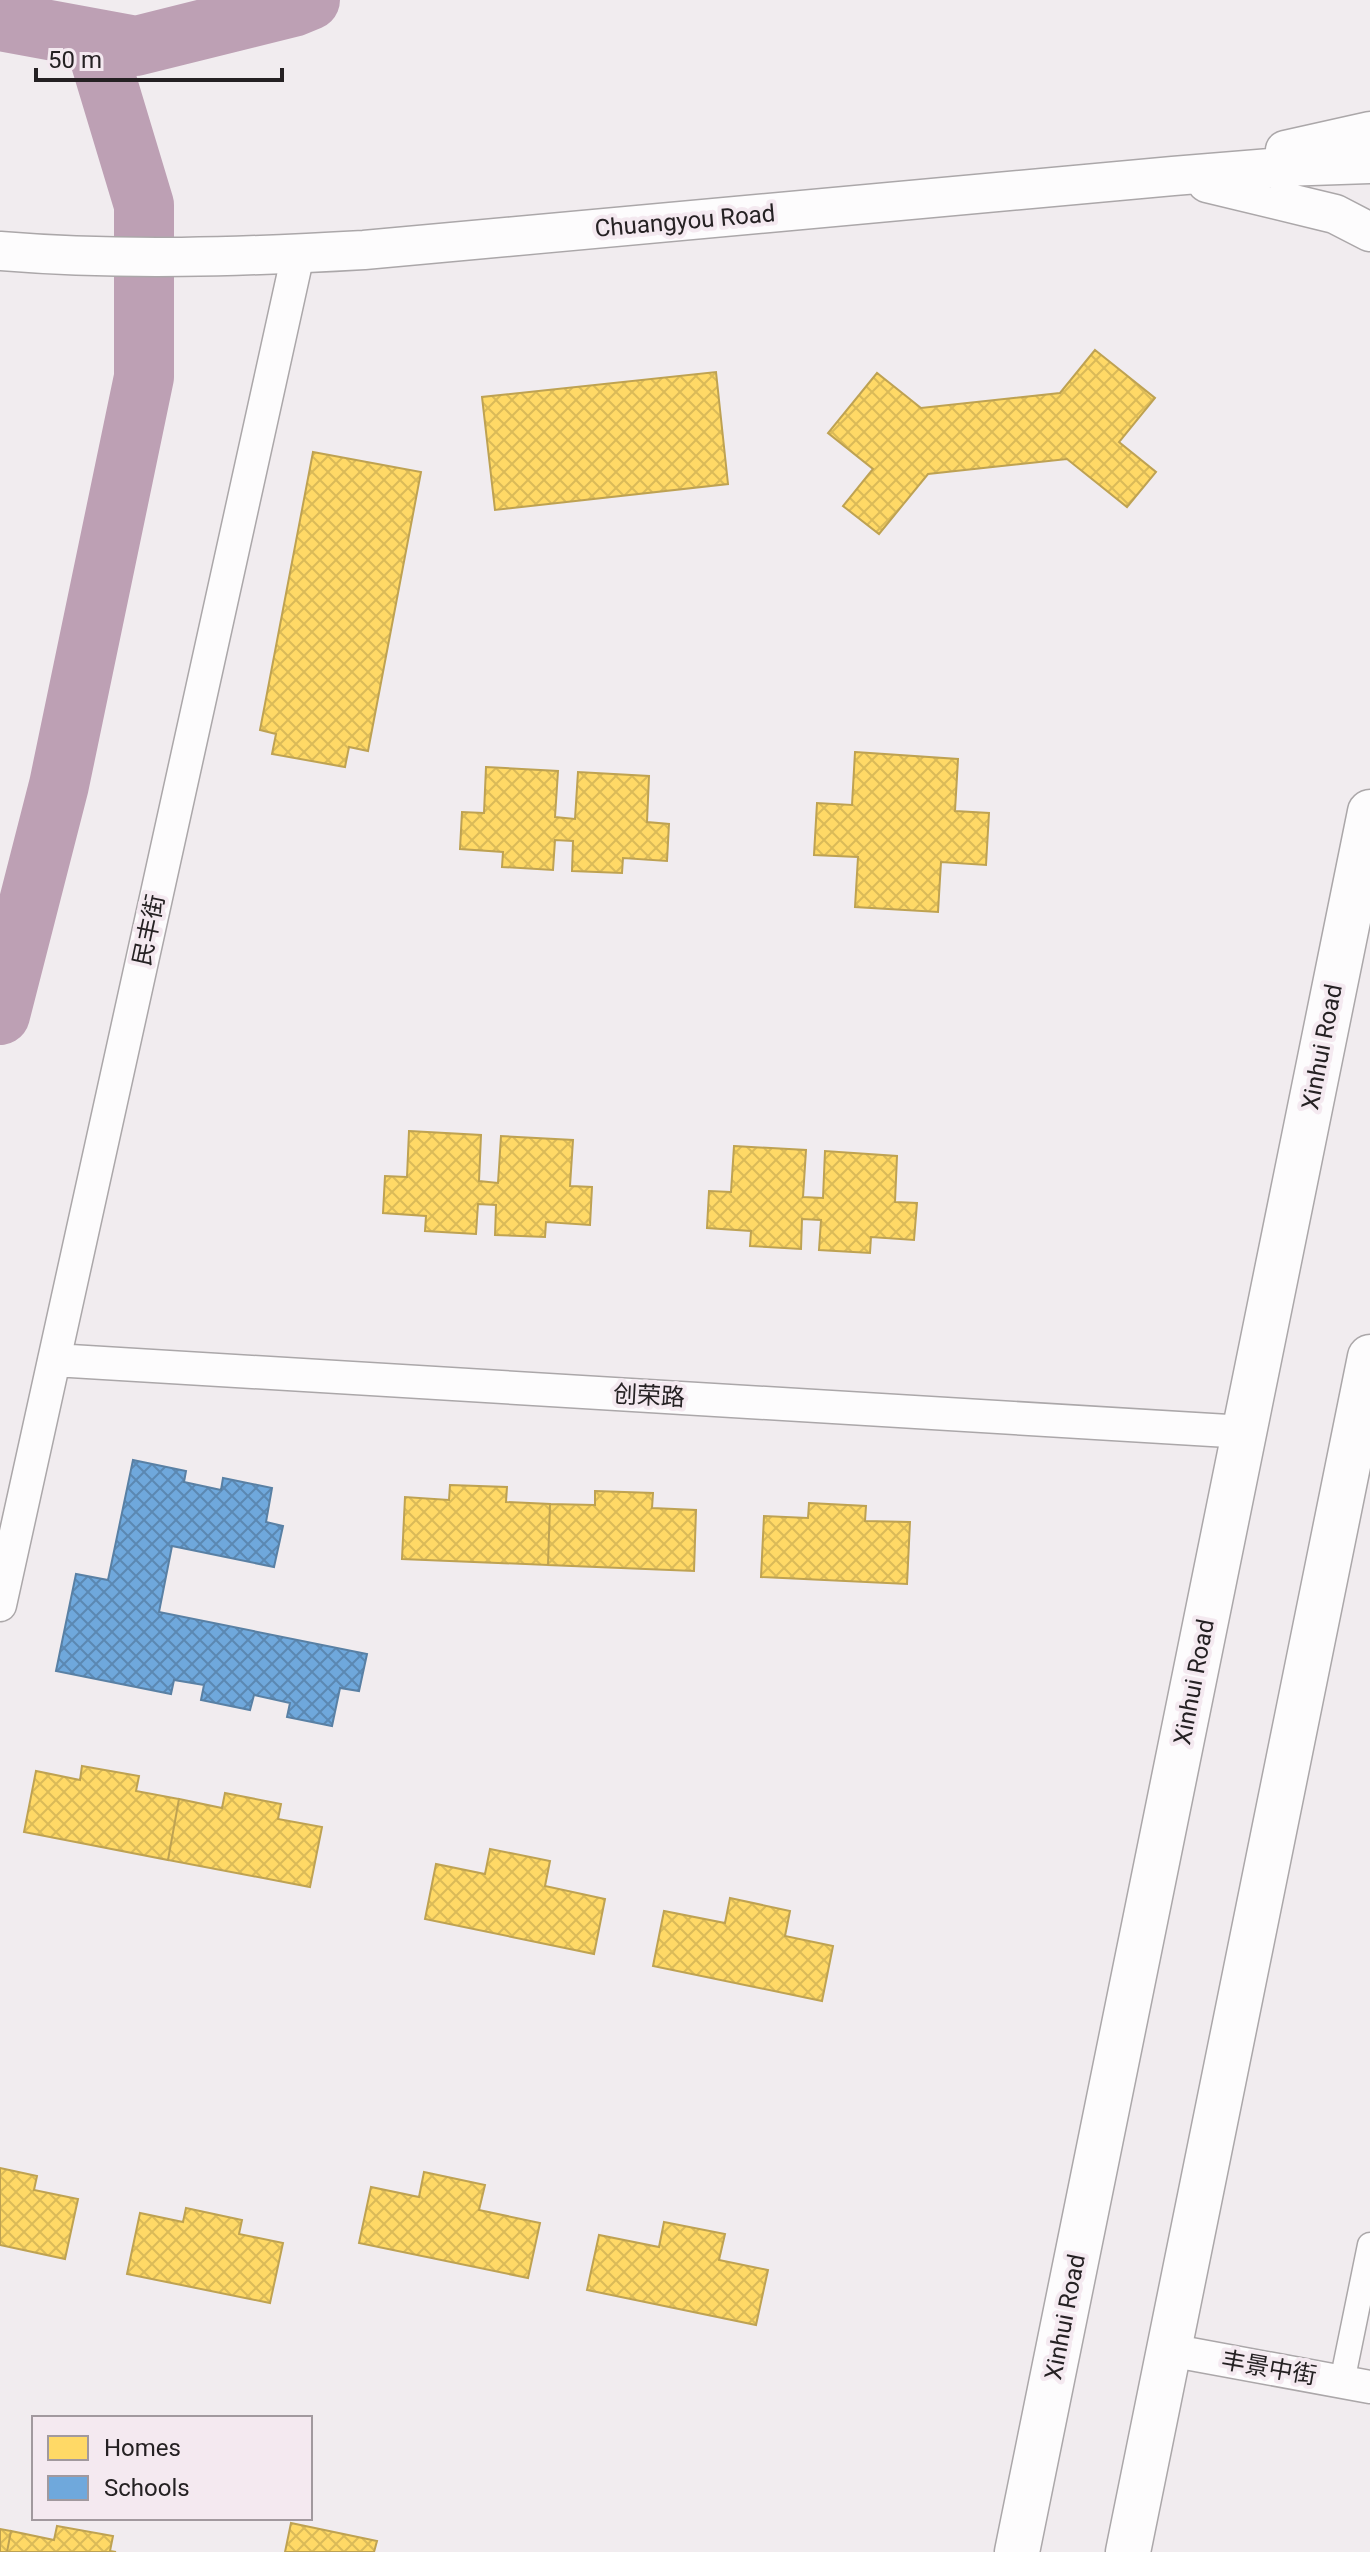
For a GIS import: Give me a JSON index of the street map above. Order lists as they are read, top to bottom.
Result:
{
  "streets": {
    "main road": ["Xinhui Road"],
    "street": [
      "Chuangyou Road",
      "民丰街",
      "创荣路",
      "丰景中街"
    ]
  },
  "crossings": [
    ["Chuangyou Road", "民丰街"],
    ["民丰街", "创荣路"],
    ["Xinhui Road", "创荣路"]
  ],
  "legend": ["Homes", "Schools"],
  "scale_bar": "50 m"
}
